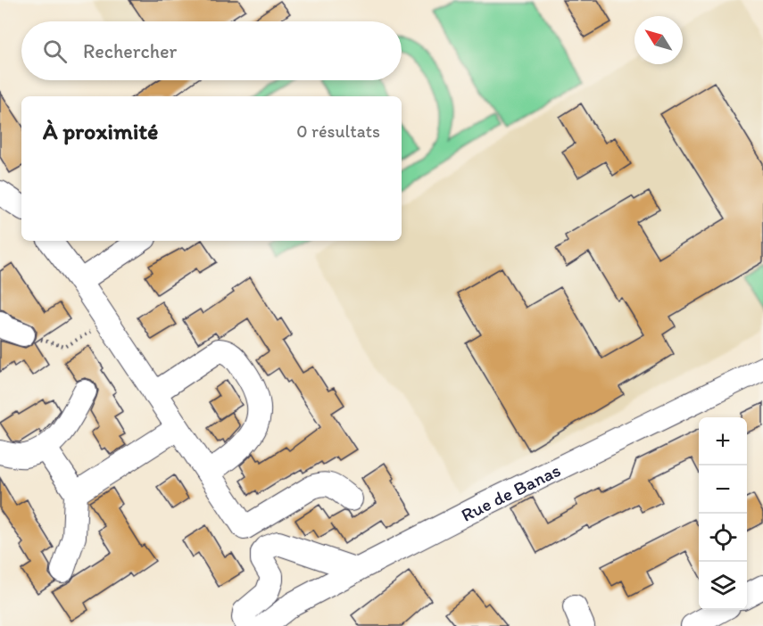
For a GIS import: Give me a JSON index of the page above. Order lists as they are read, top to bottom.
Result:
{
  "streets": {
    "street": ["Rue de Banas"]
  },
  "north": "top left",
  "page": {
    "search": "Rechercher",
    "heading": ["À proximité", "0 résultats"],
    "map_buttons": ["+", "−"]
  }
}
